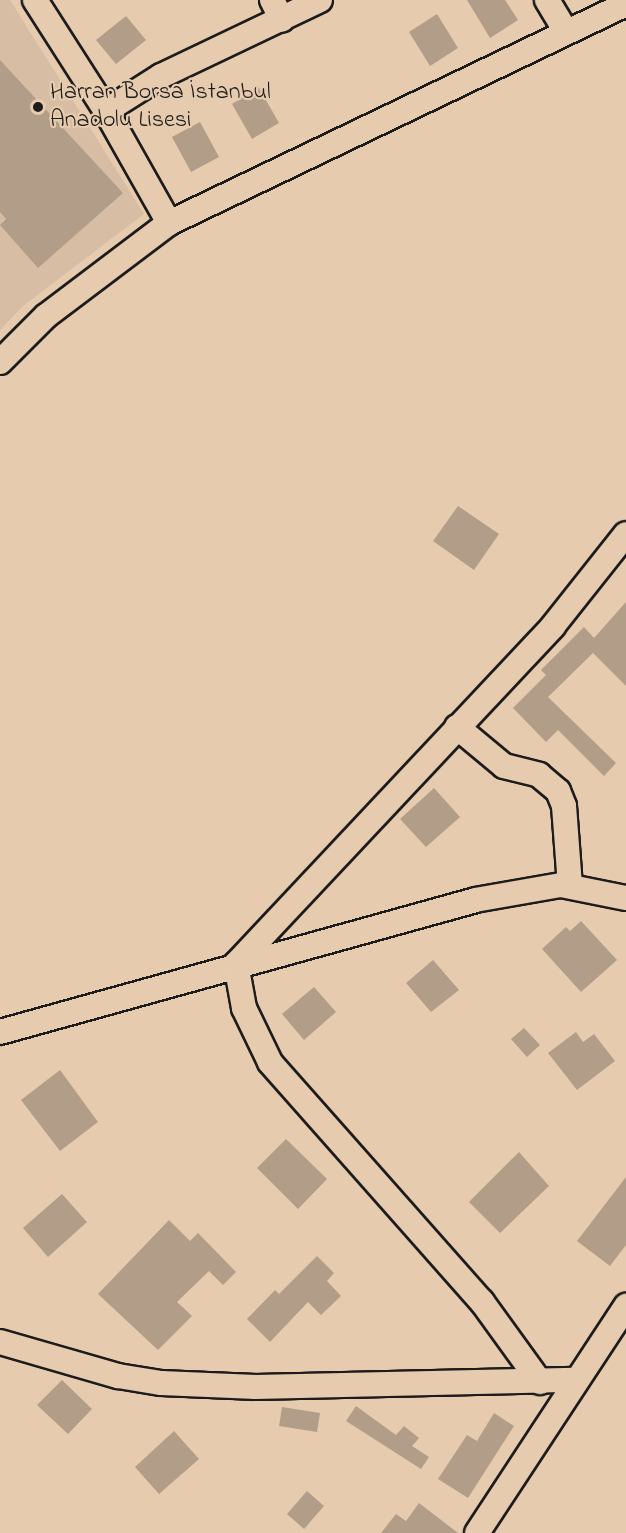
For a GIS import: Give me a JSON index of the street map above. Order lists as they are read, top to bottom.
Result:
{
  "places": ["Harran Borsa İstanbul Anadolu Lisesi"]
}
